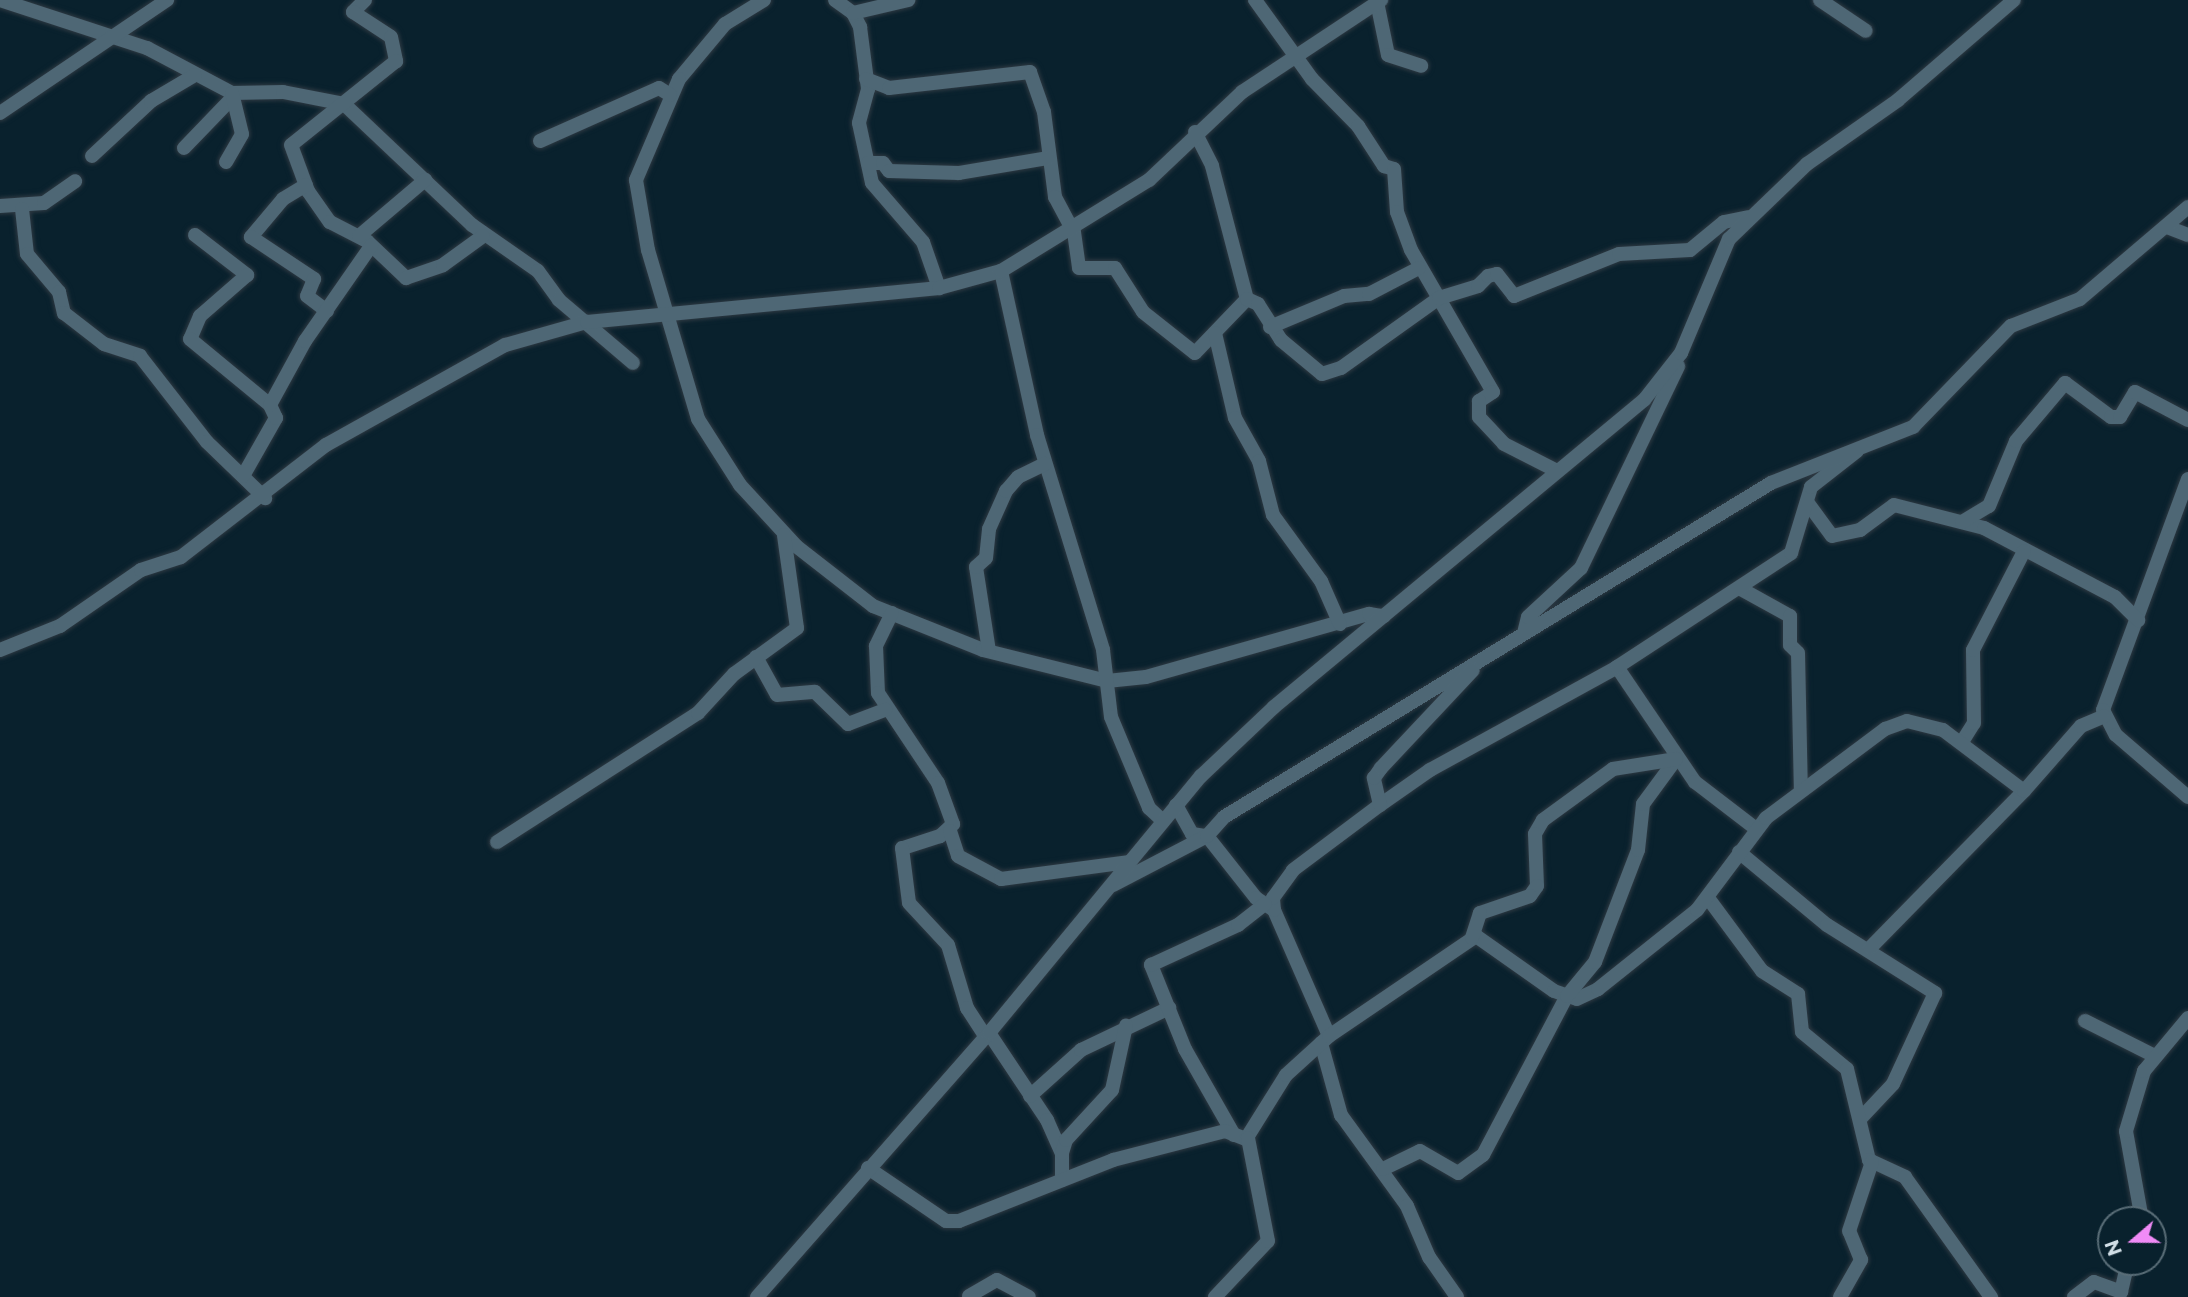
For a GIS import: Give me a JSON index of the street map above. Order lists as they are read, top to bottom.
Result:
{
  "north": "left"
}
